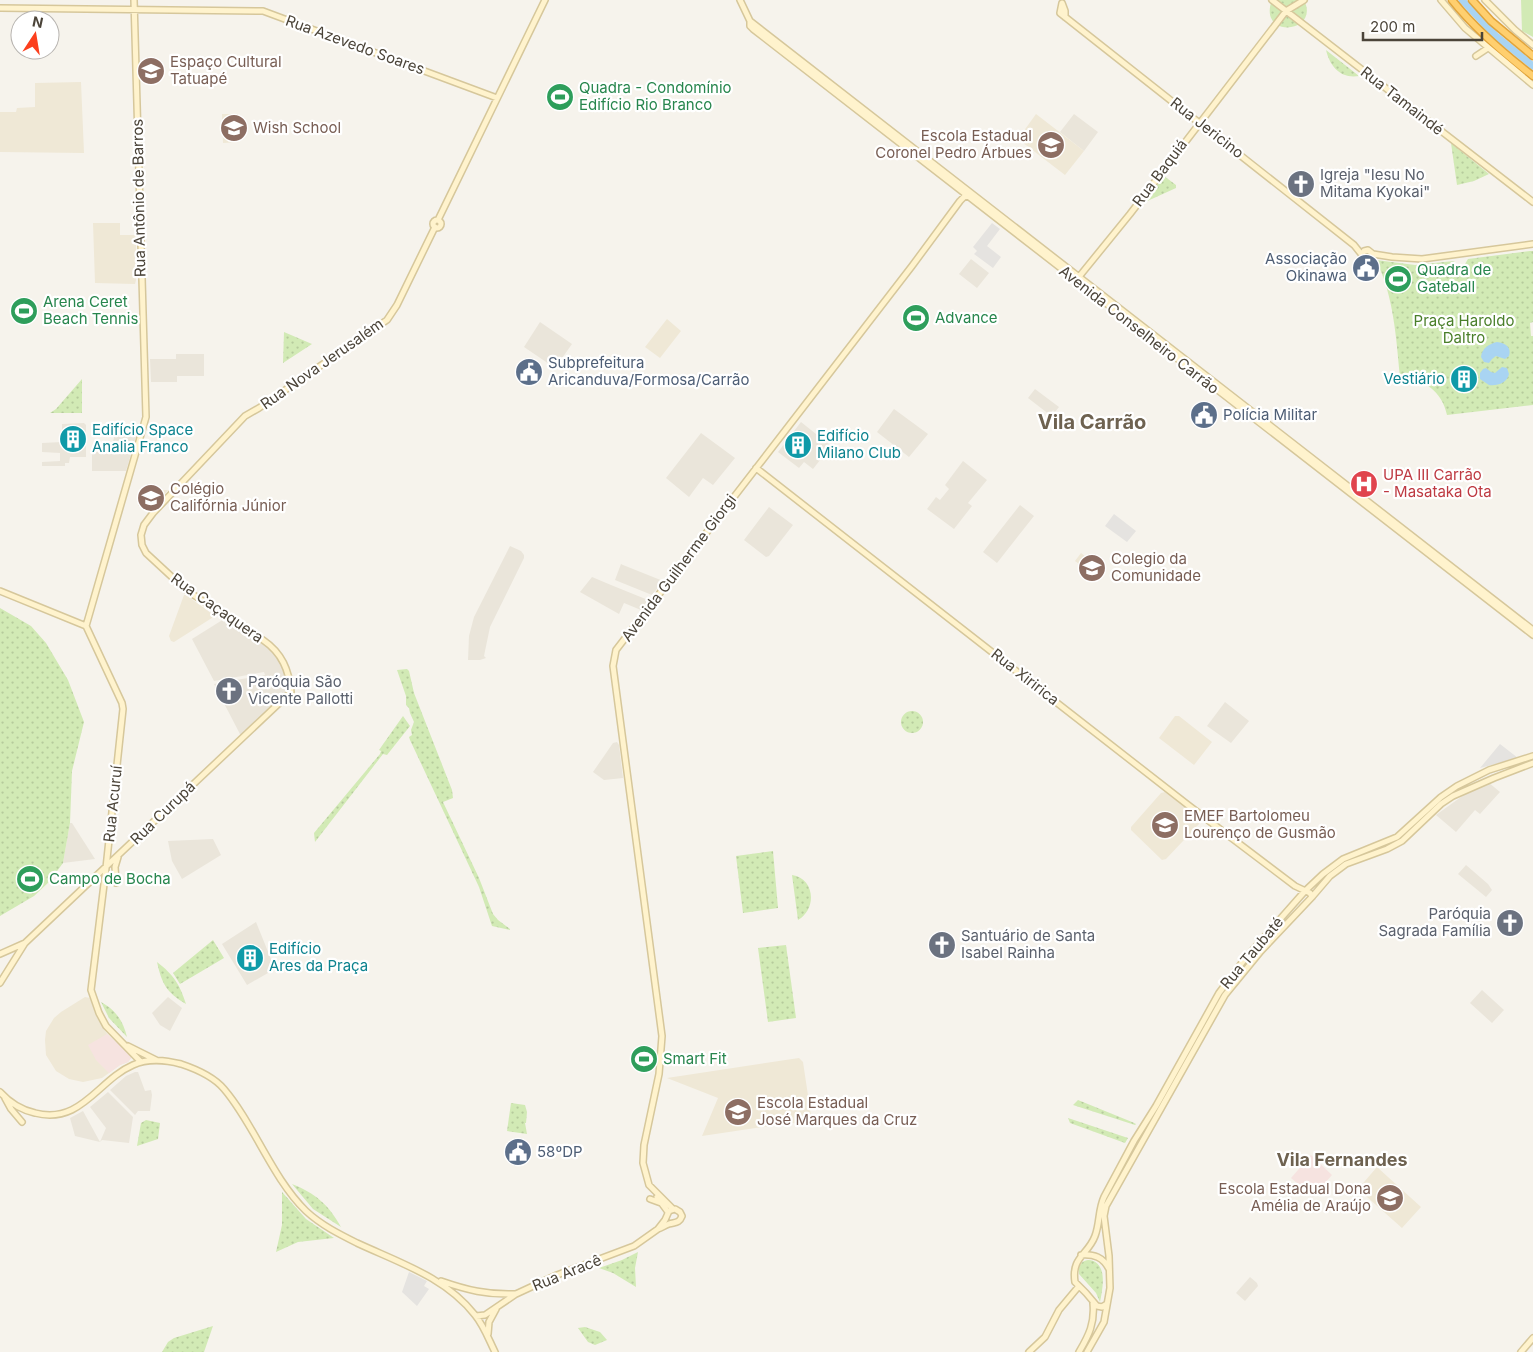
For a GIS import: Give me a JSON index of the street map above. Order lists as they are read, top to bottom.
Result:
{
  "streets": {
    "street": [
      "Rua Azevedo Soares",
      "Rua Tamaindé",
      "Rua Jericino",
      "Rua Baquiá",
      "Rua Antônio de Barros",
      "Avenida Conselheiro Carrão",
      "Rua Nova Jerusalém",
      "Avenida Guilherme Giorgi",
      "Rua Caçaquera",
      "Rua Xiririca",
      "Rua Acuruí",
      "Rua Curupá",
      "Rua Taubaté",
      "Rua Aracê"
    ]
  },
  "crossings": [
    ["Rua Azevedo Soares", "Rua Antônio de Barros"],
    ["Rua Azevedo Soares", "Rua Nova Jerusalém"],
    ["Rua Tamaindé", "Rua Baquiá"],
    ["Rua Jericino", "Rua Baquiá"],
    ["Rua Baquiá", "Avenida Conselheiro Carrão"],
    ["Rua Antônio de Barros", "Rua Acuruí"],
    ["Avenida Conselheiro Carrão", "Avenida Guilherme Giorgi"],
    ["Rua Nova Jerusalém", "Rua Caçaquera"],
    ["Avenida Guilherme Giorgi", "Rua Xiririca"],
    ["Avenida Guilherme Giorgi", "Rua Aracê"],
    ["Rua Caçaquera", "Rua Curupá"],
    ["Rua Xiririca", "Rua Taubaté"],
    ["Rua Acuruí", "Rua Curupá"]
  ],
  "districts": ["Vila Carrão", "Vila Fernandes"],
  "parks": ["Praça Haroldo Daltro"],
  "places": {
    "school or university": [
      "Espaço Cultural Tatuapé",
      "Wish School",
      "Escola Estadual Coronel Pedro Árbues",
      "Colégio Califórnia Júnior",
      "Colegio da Comunidade",
      "EMEF Bartolomeu Lourenço de Gusmão",
      "Escola Estadual José Marques da Cruz",
      "Escola Estadual Dona Amélia de Araújo"
    ],
    "sports": [
      "Quadra - Condomínio Edifício Rio Branco",
      "Quadra de Gateball",
      "Arena Ceret Beach Tennis",
      "Advance",
      "Campo de Bocha",
      "Smart Fit"
    ],
    "church": [
      "Igreja \"Iesu No Mitama Kyokai\"",
      "Paróquia São Vicente Pallotti",
      "Paróquia Sagrada Família",
      "Santuário de Santa Isabel Rainha"
    ],
    "public building": [
      "Associação Okinawa",
      "Subprefeitura Aricanduva/Formosa/Carrão",
      "Polícia Militar",
      "58ºDP"
    ],
    "building": [
      "Vestiário",
      "Edifício Space Analia Franco",
      "Edifício Milano Club",
      "Edifício Ares da Praça"
    ],
    "hospital": ["UPA III Carrão - Masataka Ota"]
  },
  "scale_bar": "200 m",
  "north": "top"
}
